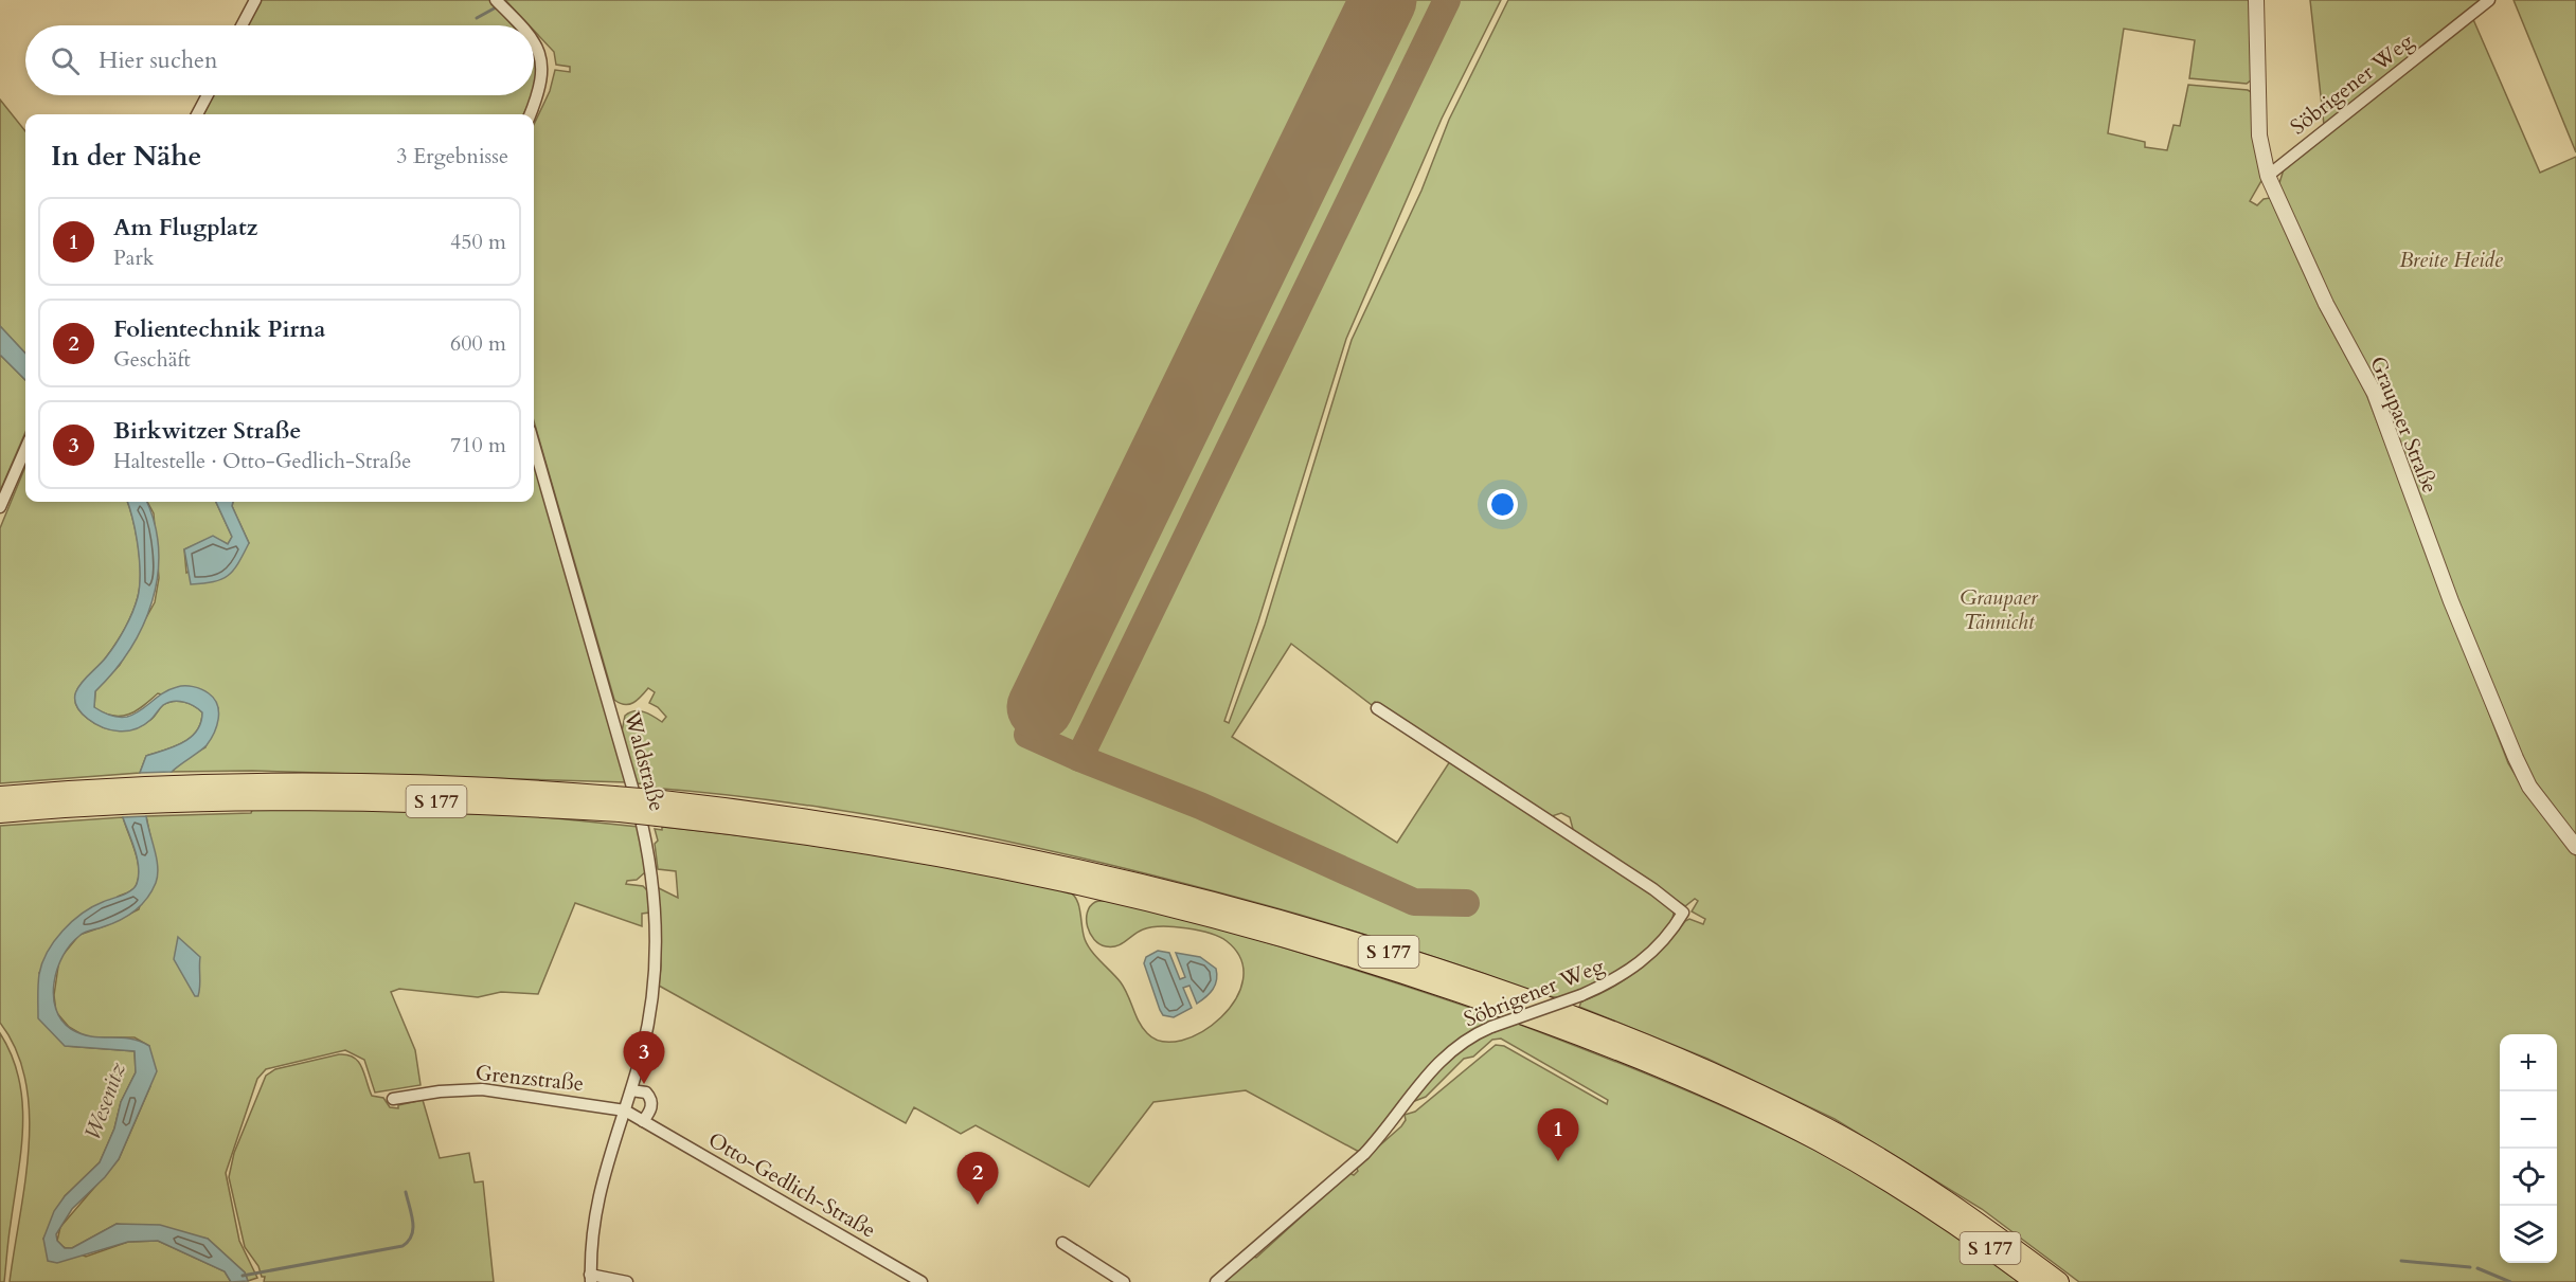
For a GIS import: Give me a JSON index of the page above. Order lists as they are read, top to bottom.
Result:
{
  "streets": {
    "highway": ["S 177"],
    "street": [
      "Söbrigener Weg",
      "Graupaer Straße",
      "Waldstraße",
      "Grenzstraße",
      "Otto-Gedlich-Straße"
    ]
  },
  "crossings": [
    ["Söbrigener Weg", "Graupaer Straße"],
    ["Waldstraße", "Grenzstraße"],
    ["Waldstraße", "Otto-Gedlich-Straße"],
    ["Grenzstraße", "Otto-Gedlich-Straße"]
  ],
  "water": ["Wesenitz"],
  "parks": ["Breite Heide", "Graupaer Tännicht"],
  "page": {
    "search": "Hier suchen",
    "heading": ["In der Nähe", "3 Ergebnisse"],
    "list": [
      {
        "mark": "1",
        "name": "Am Flugplatz",
        "note": "Park",
        "value": "450 m"
      },
      {
        "mark": "2",
        "name": "Folientechnik Pirna",
        "note": "Geschäft",
        "value": "600 m"
      },
      {
        "mark": "3",
        "name": "Birkwitzer Straße",
        "note": "Haltestelle · Otto-Gedlich-Straße",
        "value": "710 m"
      }
    ],
    "pins": ["3", "1", "2"],
    "map_buttons": ["+", "−"]
  }
}
